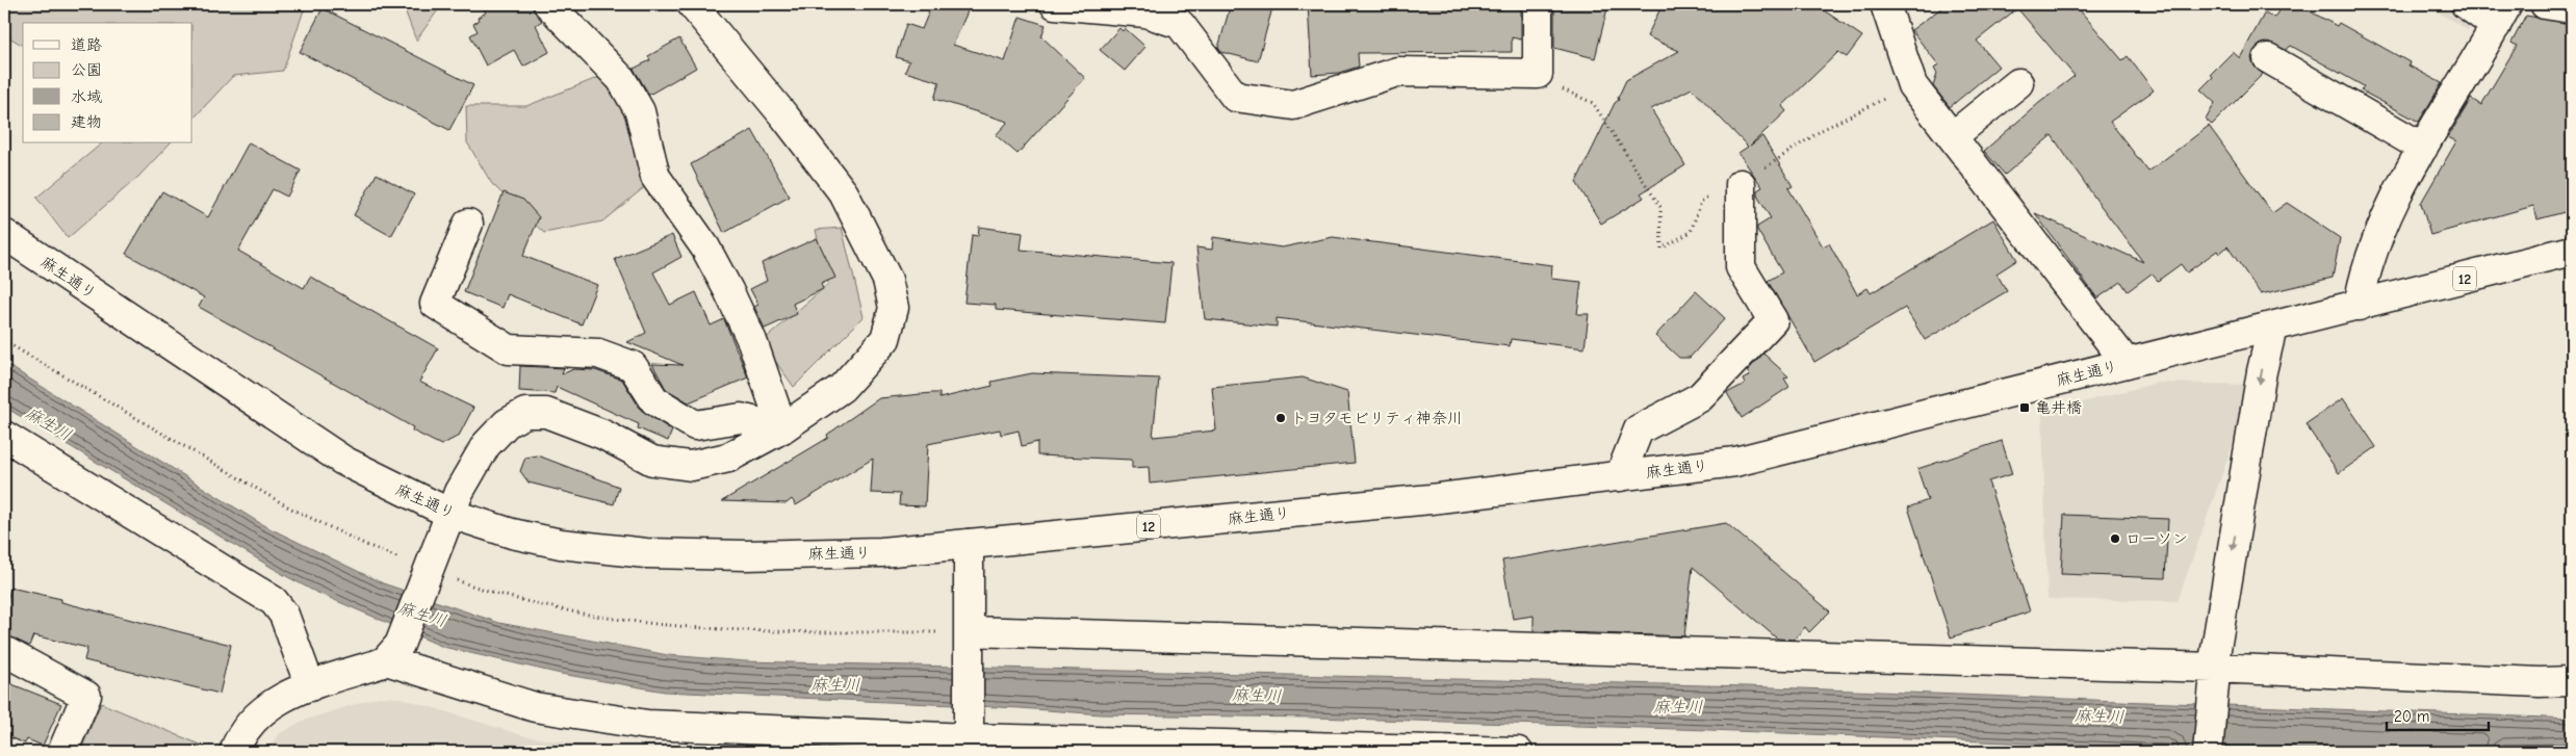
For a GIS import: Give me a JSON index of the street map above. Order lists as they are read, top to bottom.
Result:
{
  "streets": {
    "street": ["麻生通り", "12"]
  },
  "water": ["麻生川"],
  "places": {
    "transit": ["亀井橋"],
    "other": ["トヨタモビリティ神奈川", "ローソン"]
  },
  "legend": [
    "道路",
    "公園",
    "水域",
    "建物"
  ],
  "scale_bar": "20 m"
}
